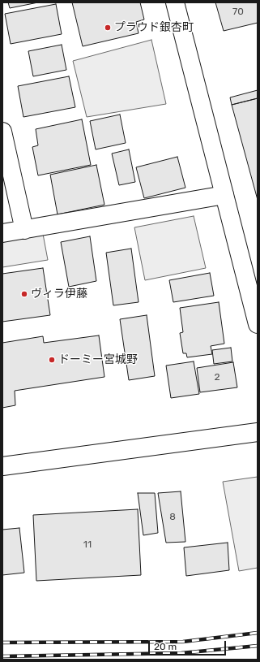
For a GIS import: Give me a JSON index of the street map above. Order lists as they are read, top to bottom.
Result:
{
  "places": ["プラウド銀杏町", "ヴィラ伊藤", "ドーミー宮城野"],
  "house_numbers": [
    "70",
    "2",
    "8",
    "11"
  ],
  "scale_bar": "20 m"
}
